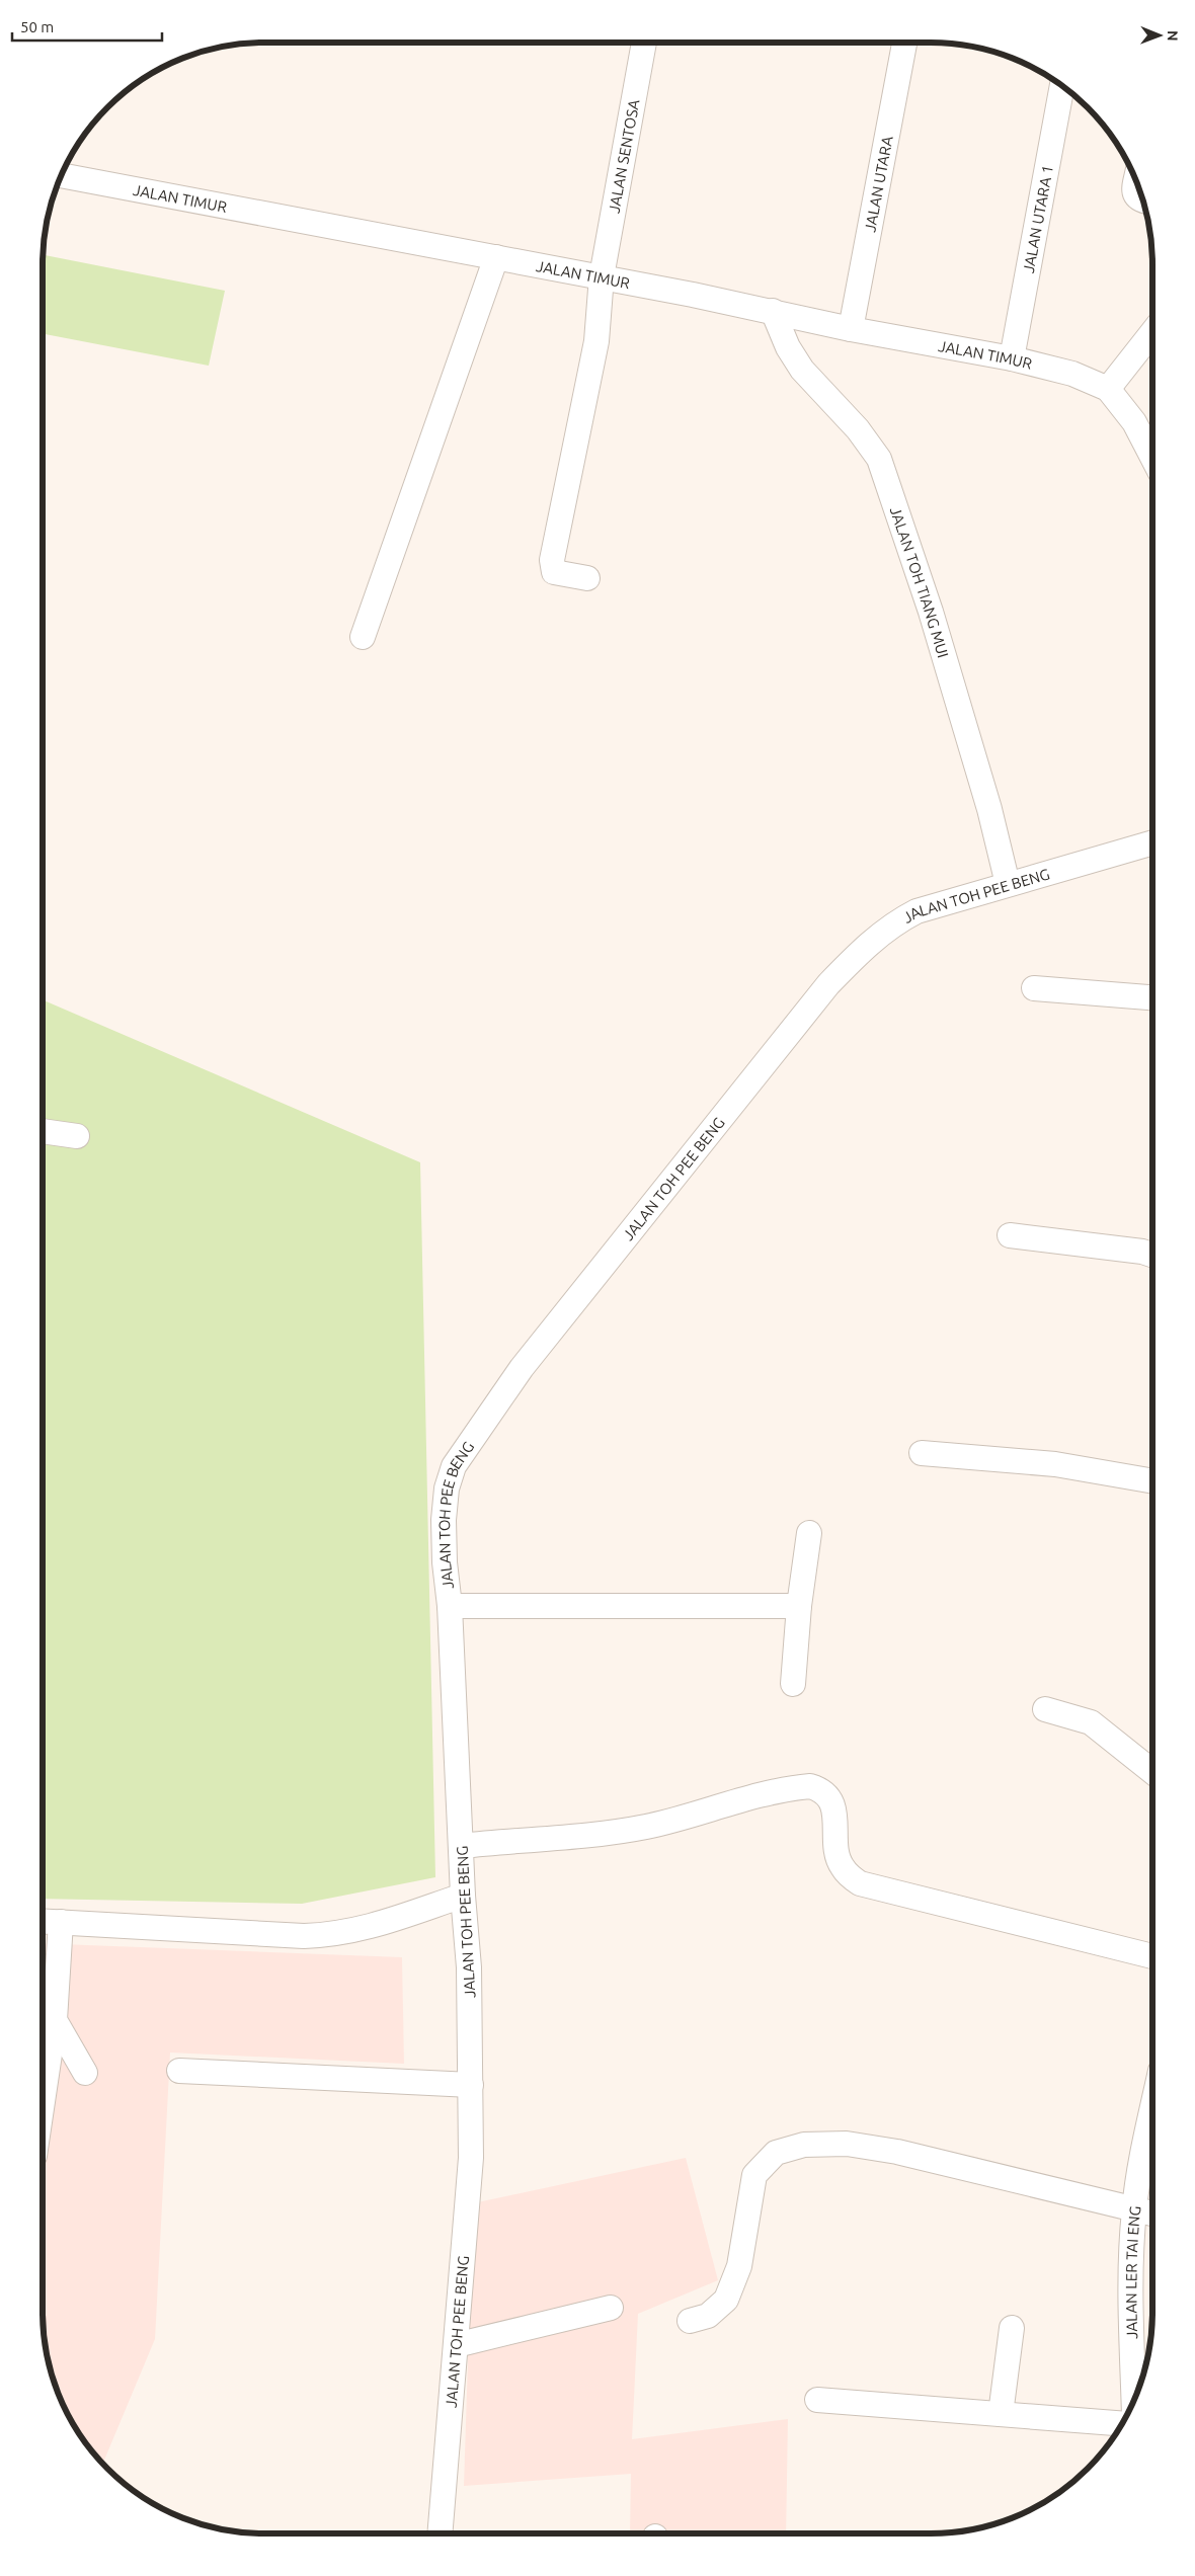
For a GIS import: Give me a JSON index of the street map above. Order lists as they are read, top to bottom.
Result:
{
  "streets": {
    "street": [
      "JALAN SENTOSA",
      "JALAN UTARA",
      "JALAN TIMUR",
      "JALAN UTARA 1",
      "JALAN TOH TIANG MUI",
      "JALAN TOH PEE BENG",
      "JALAN LER TAI ENG"
    ]
  },
  "crossings": [
    ["JALAN SENTOSA", "JALAN TIMUR"],
    ["JALAN UTARA", "JALAN TIMUR"],
    ["JALAN TIMUR", "JALAN UTARA 1"],
    ["JALAN TIMUR", "JALAN TOH TIANG MUI"],
    ["JALAN TOH TIANG MUI", "JALAN TOH PEE BENG"]
  ],
  "scale_bar": "50 m",
  "north": "right"
}
